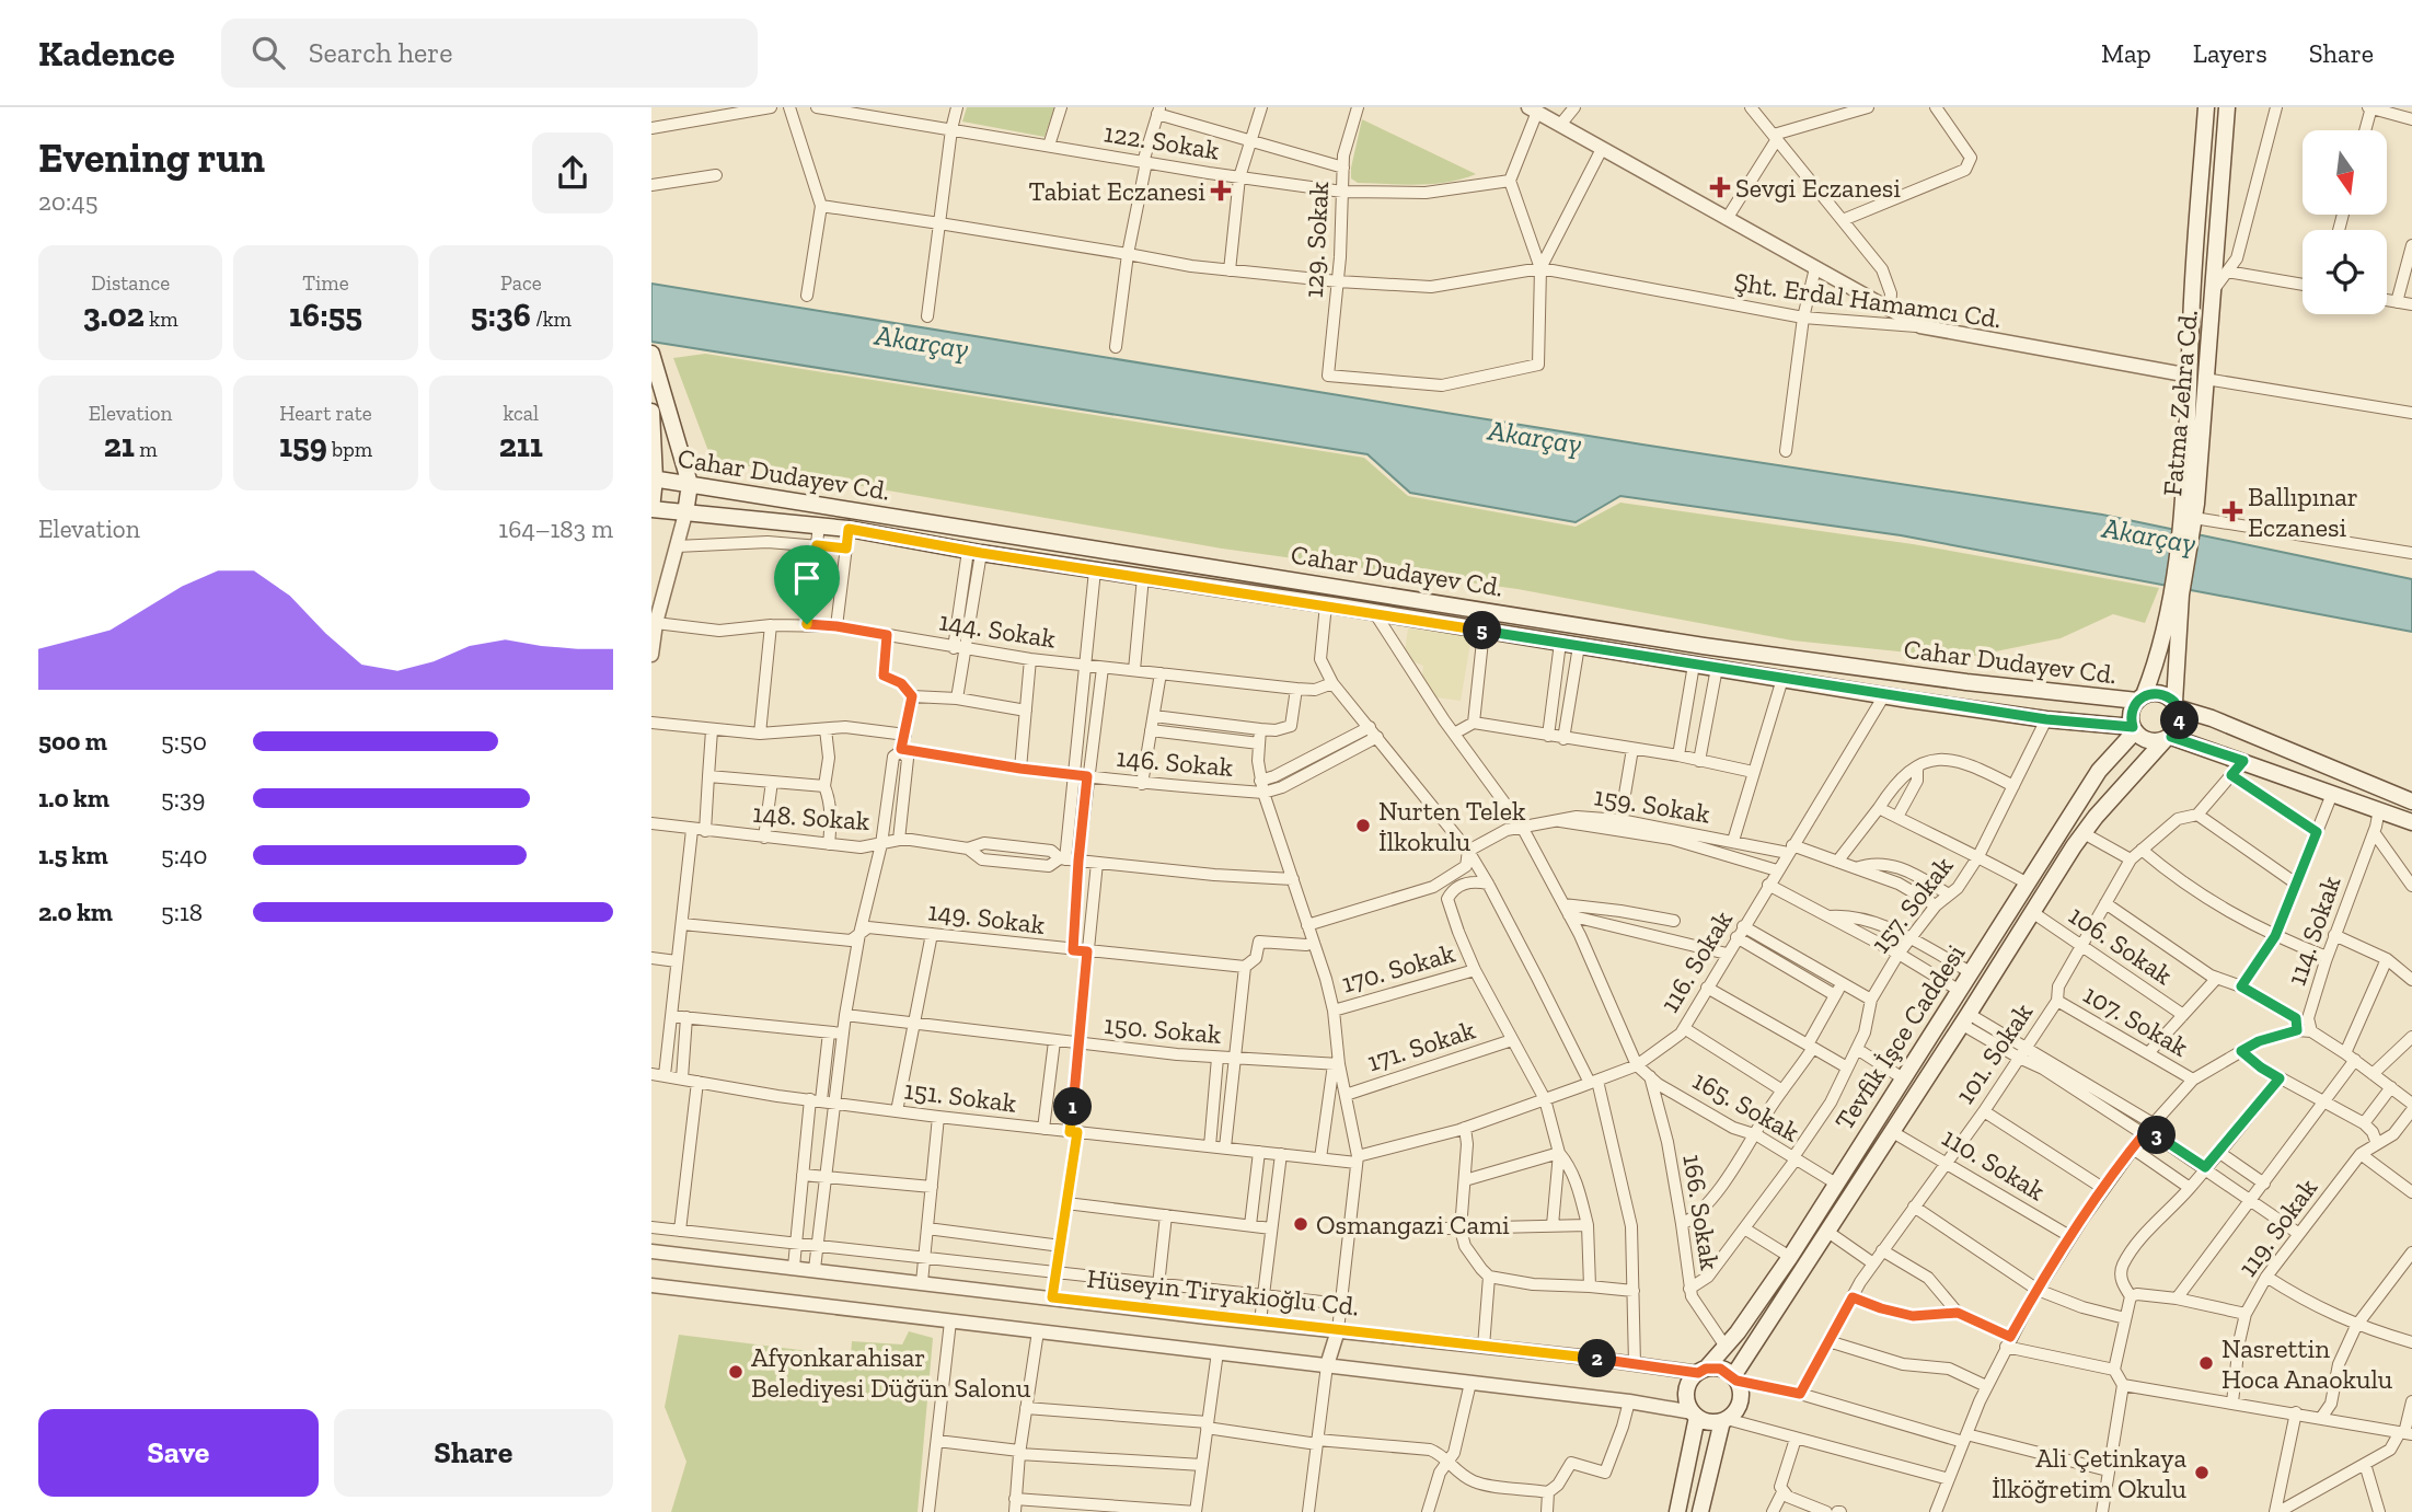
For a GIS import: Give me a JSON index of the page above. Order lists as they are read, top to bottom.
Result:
{
  "streets": {
    "main road": [
      "Fatma Zehra Cd.",
      "Cahar Dudayev Cd.",
      "Tevfik İşce Caddesi",
      "Hüseyin Tiryakioğlu Cd."
    ],
    "street": [
      "122. Sokak",
      "129. Sokak",
      "Şht. Erdal Hamamcı Cd.",
      "144. Sokak",
      "146. Sokak",
      "159. Sokak",
      "148. Sokak",
      "157. Sokak",
      "149. Sokak",
      "114. Sokak",
      "106. Sokak",
      "116. Sokak",
      "170. Sokak",
      "107. Sokak",
      "150. Sokak",
      "171. Sokak",
      "101. Sokak",
      "151. Sokak",
      "165. Sokak",
      "110. Sokak",
      "166. Sokak",
      "119. Sokak"
    ]
  },
  "crossings": [
    ["122. Sokak", "129. Sokak"],
    ["129. Sokak", "Şht. Erdal Hamamcı Cd."],
    ["Şht. Erdal Hamamcı Cd.", "Fatma Zehra Cd."],
    ["Fatma Zehra Cd.", "Cahar Dudayev Cd."],
    ["Fatma Zehra Cd.", "Tevfik İşce Caddesi"],
    ["Cahar Dudayev Cd.", "157. Sokak"],
    ["Cahar Dudayev Cd.", "116. Sokak"],
    ["Cahar Dudayev Cd.", "Tevfik İşce Caddesi"],
    ["159. Sokak", "157. Sokak"],
    ["159. Sokak", "116. Sokak"],
    ["157. Sokak", "165. Sokak"],
    ["157. Sokak", "166. Sokak"],
    ["106. Sokak", "Tevfik İşce Caddesi"],
    ["106. Sokak", "101. Sokak"],
    ["116. Sokak", "151. Sokak"],
    ["116. Sokak", "165. Sokak"],
    ["107. Sokak", "101. Sokak"],
    ["Tevfik İşce Caddesi", "165. Sokak"],
    ["Tevfik İşce Caddesi", "110. Sokak"],
    ["Tevfik İşce Caddesi", "166. Sokak"],
    ["Tevfik İşce Caddesi", "Hüseyin Tiryakioğlu Cd."],
    ["101. Sokak", "110. Sokak"],
    ["101. Sokak", "Hüseyin Tiryakioğlu Cd."],
    ["165. Sokak", "166. Sokak"]
  ],
  "water": ["Akarçay"],
  "places": {
    "health": ["Sevgi Eczanesi", "Tabiat Eczanesi", "Ballıpınar Eczanesi"],
    "other": [
      "Nurten Telek İlkokulu",
      "Osmangazi Cami",
      "Nasrettin Hoca Anaokulu",
      "Afyonkarahisar Belediyesi Düğün Salonu",
      "Ali Çetinkaya İlköğretim Okulu"
    ]
  },
  "north": "bottom",
  "page": {
    "header": "Kadence",
    "search": "Search here",
    "nav": ["Map", "Layers", "Share"],
    "heading": ["Evening run", "20:45"],
    "stats": [
      ["Distance", "3.02 km"],
      ["Time", "16:55"],
      ["Pace", "5:36 /km"],
      ["Elevation", "21 m"],
      ["Heart rate", "159 bpm"],
      ["kcal", "211"]
    ],
    "chart": ["Elevation", "164–183 m"],
    "pins": [
      "5",
      "4",
      "1",
      "3",
      "2"
    ],
    "list": [
      {
        "name": "500 m",
        "note": "5:50"
      },
      {
        "name": "1.0 km",
        "note": "5:39"
      },
      {
        "name": "1.5 km",
        "note": "5:40"
      },
      {
        "name": "2.0 km",
        "note": "5:18"
      }
    ],
    "buttons": ["Save", "Share"]
  }
}
